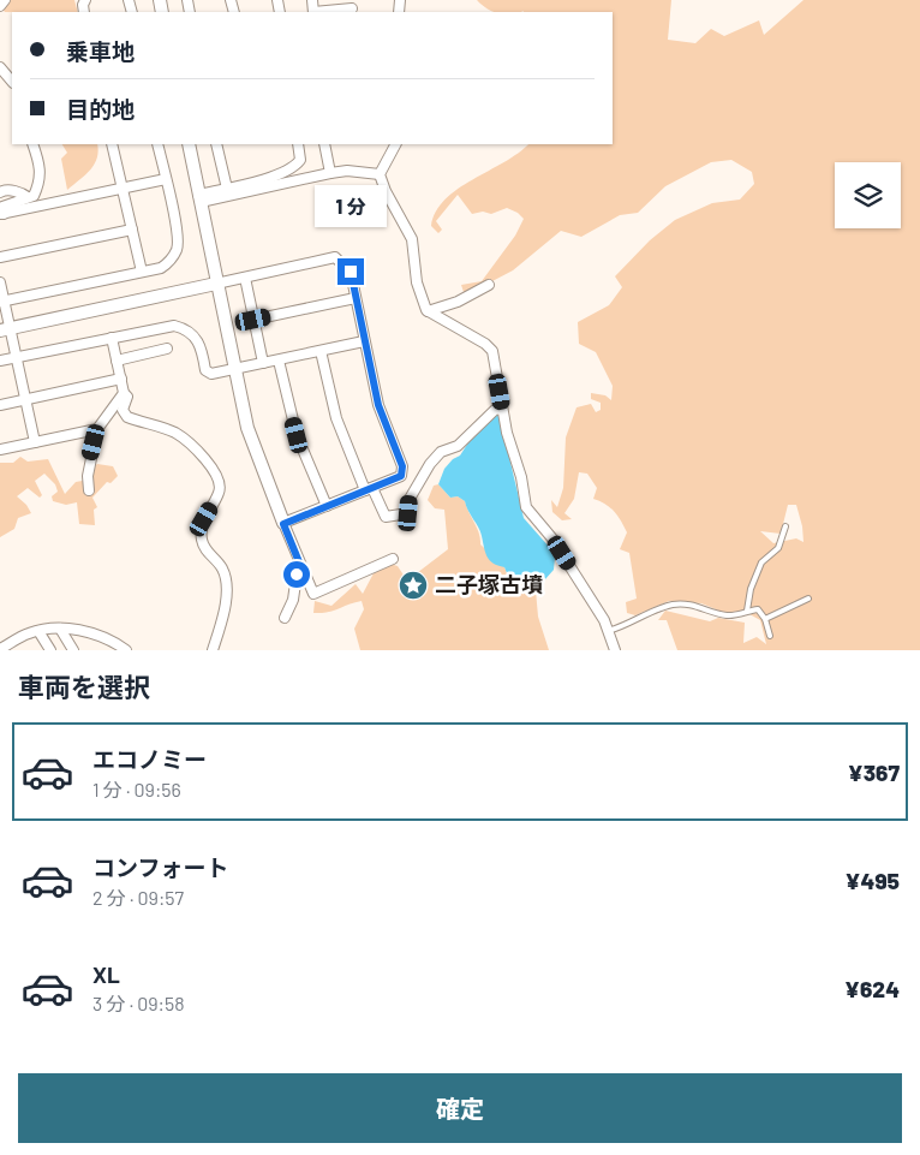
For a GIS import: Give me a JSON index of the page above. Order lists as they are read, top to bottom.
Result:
{
  "places": {
    "place": ["二子塚古墳"]
  },
  "page": {
    "banner": ["乗車地", "目的地"],
    "bubble": "1 分",
    "heading": "車両を選択",
    "list": [
      {
        "name": "エコノミー",
        "note": "1 分 · 09:56",
        "value": "¥367"
      },
      {
        "name": "コンフォート",
        "note": "2 分 · 09:57",
        "value": "¥495"
      },
      {
        "name": "XL",
        "note": "3 分 · 09:58",
        "value": "¥624"
      }
    ],
    "buttons": "確定"
  }
}
